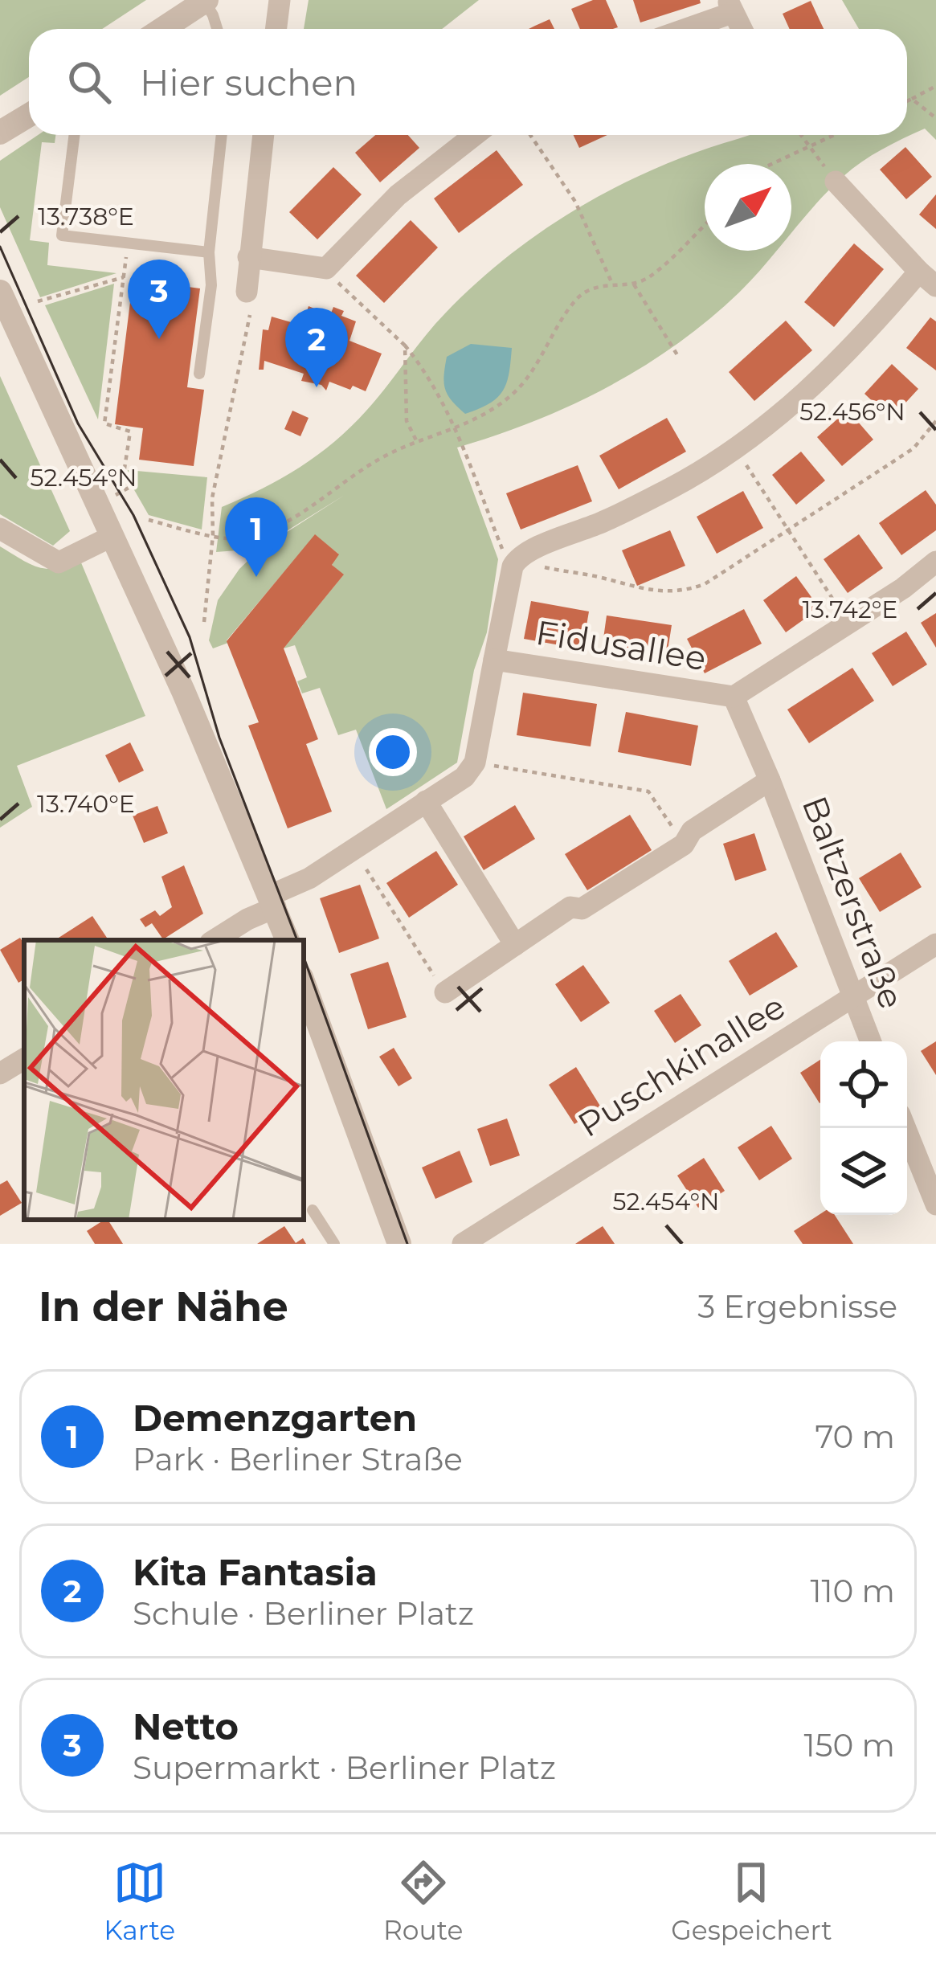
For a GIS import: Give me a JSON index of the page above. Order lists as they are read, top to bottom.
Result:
{
  "streets": {
    "street": ["Fidusallee", "Baltzerstraße", "Puschkinallee"]
  },
  "crossings": [
    ["Fidusallee", "Baltzerstraße"],
    ["Baltzerstraße", "Puschkinallee"]
  ],
  "north": "top right",
  "page": {
    "search": "Hier suchen",
    "pins": ["3", "2", "1"],
    "heading": ["In der Nähe", "3 Ergebnisse"],
    "list": [
      {
        "mark": "1",
        "name": "Demenzgarten",
        "note": "Park · Berliner Straße",
        "value": "70 m"
      },
      {
        "mark": "2",
        "name": "Kita Fantasia",
        "note": "Schule · Berliner Platz",
        "value": "110 m"
      },
      {
        "mark": "3",
        "name": "Netto",
        "note": "Supermarkt · Berliner Platz",
        "value": "150 m"
      }
    ],
    "nav": ["Karte", "Route", "Gespeichert"]
  },
  "coordinates": [
    "13.738°E",
    "52.456°N",
    "52.454°N",
    "13.742°E",
    "13.740°E"
  ]
}
